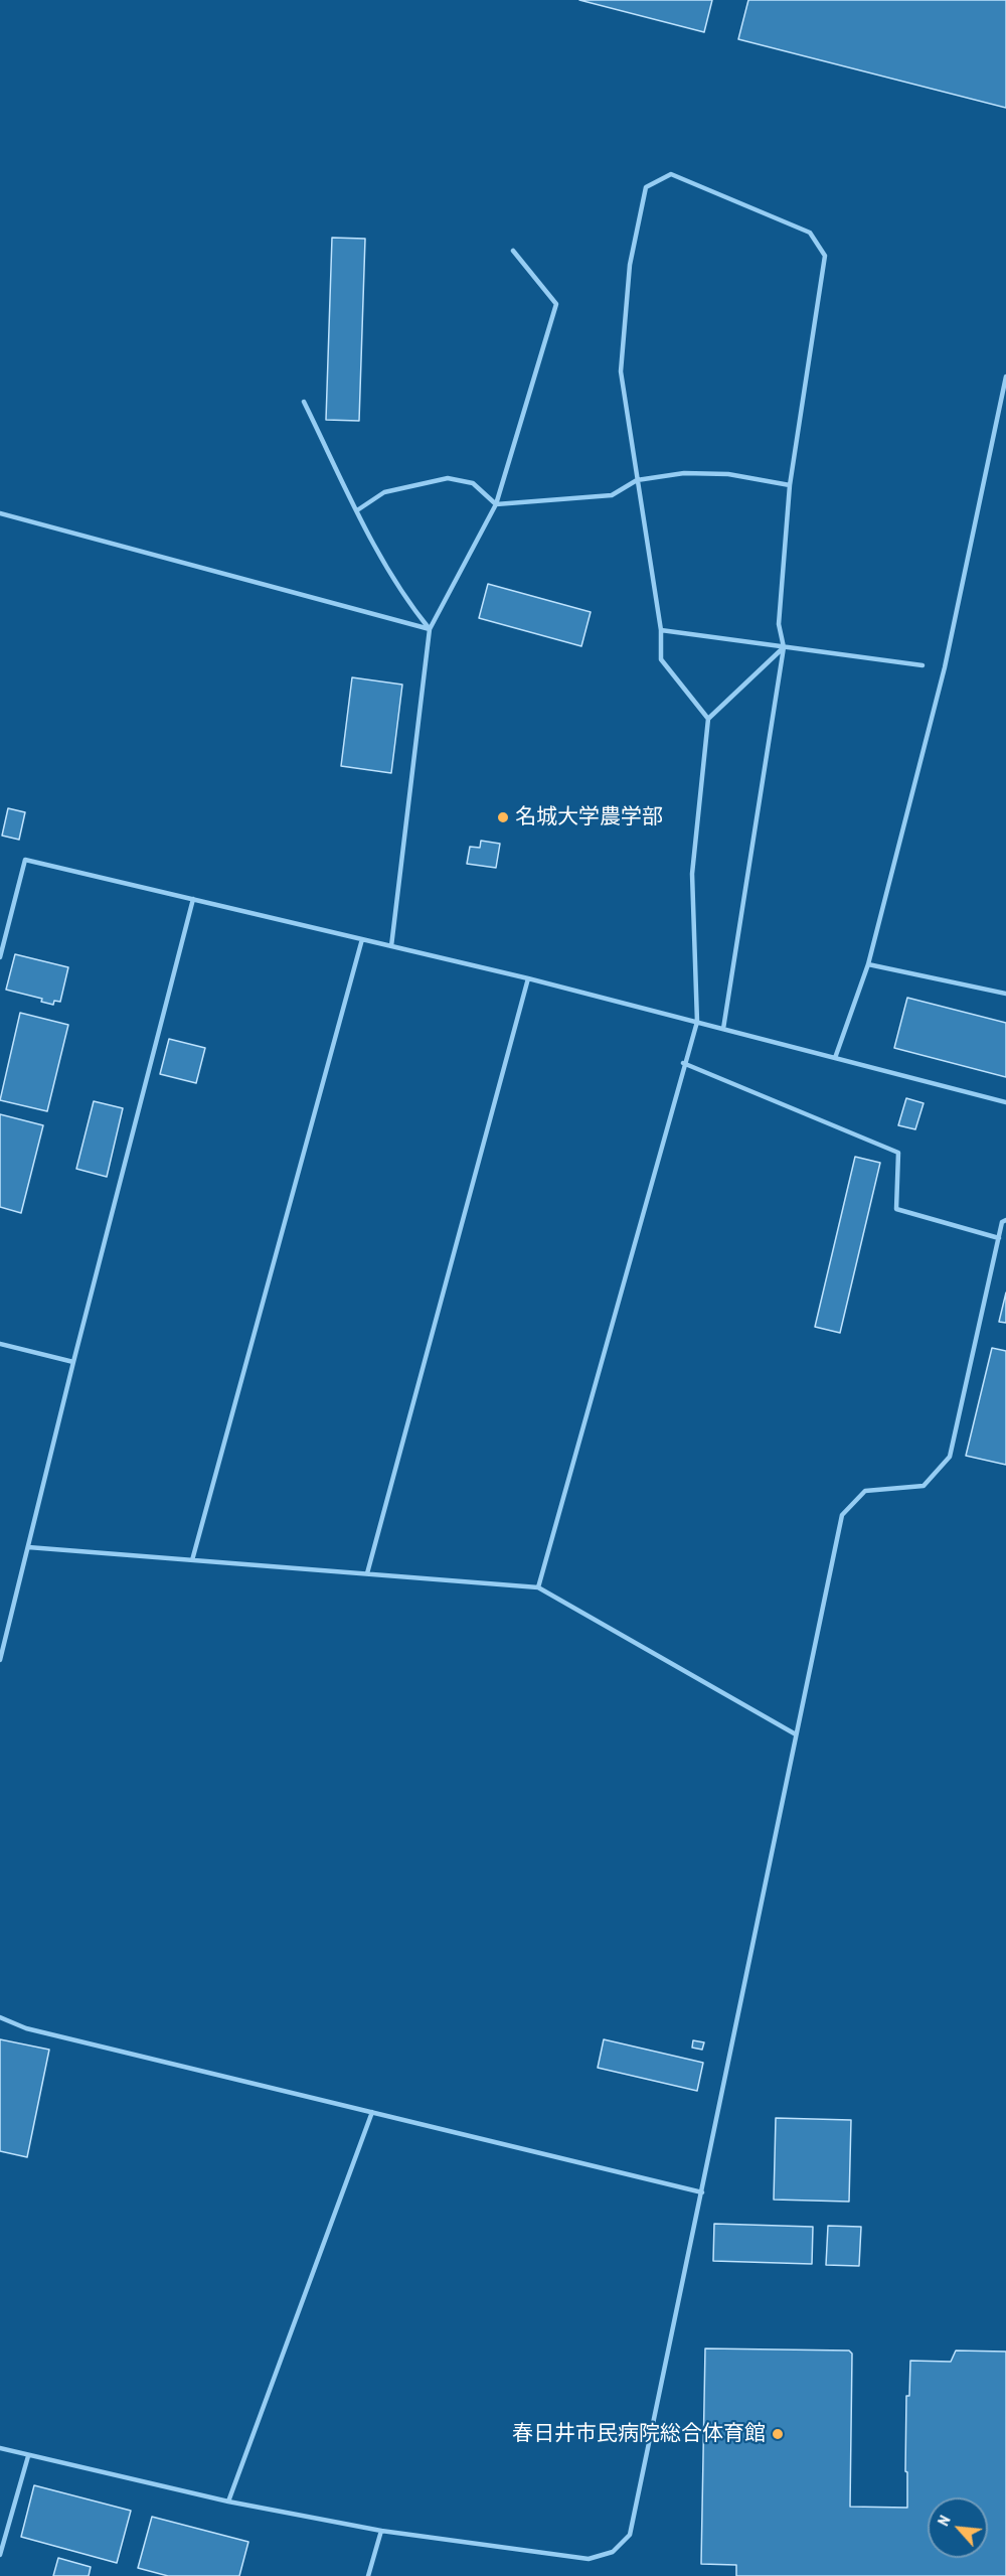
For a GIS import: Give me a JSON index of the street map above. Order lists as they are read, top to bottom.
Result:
{
  "places": ["名城大学農学部", "春日井市民病院総合体育館"],
  "north": "top left"
}
